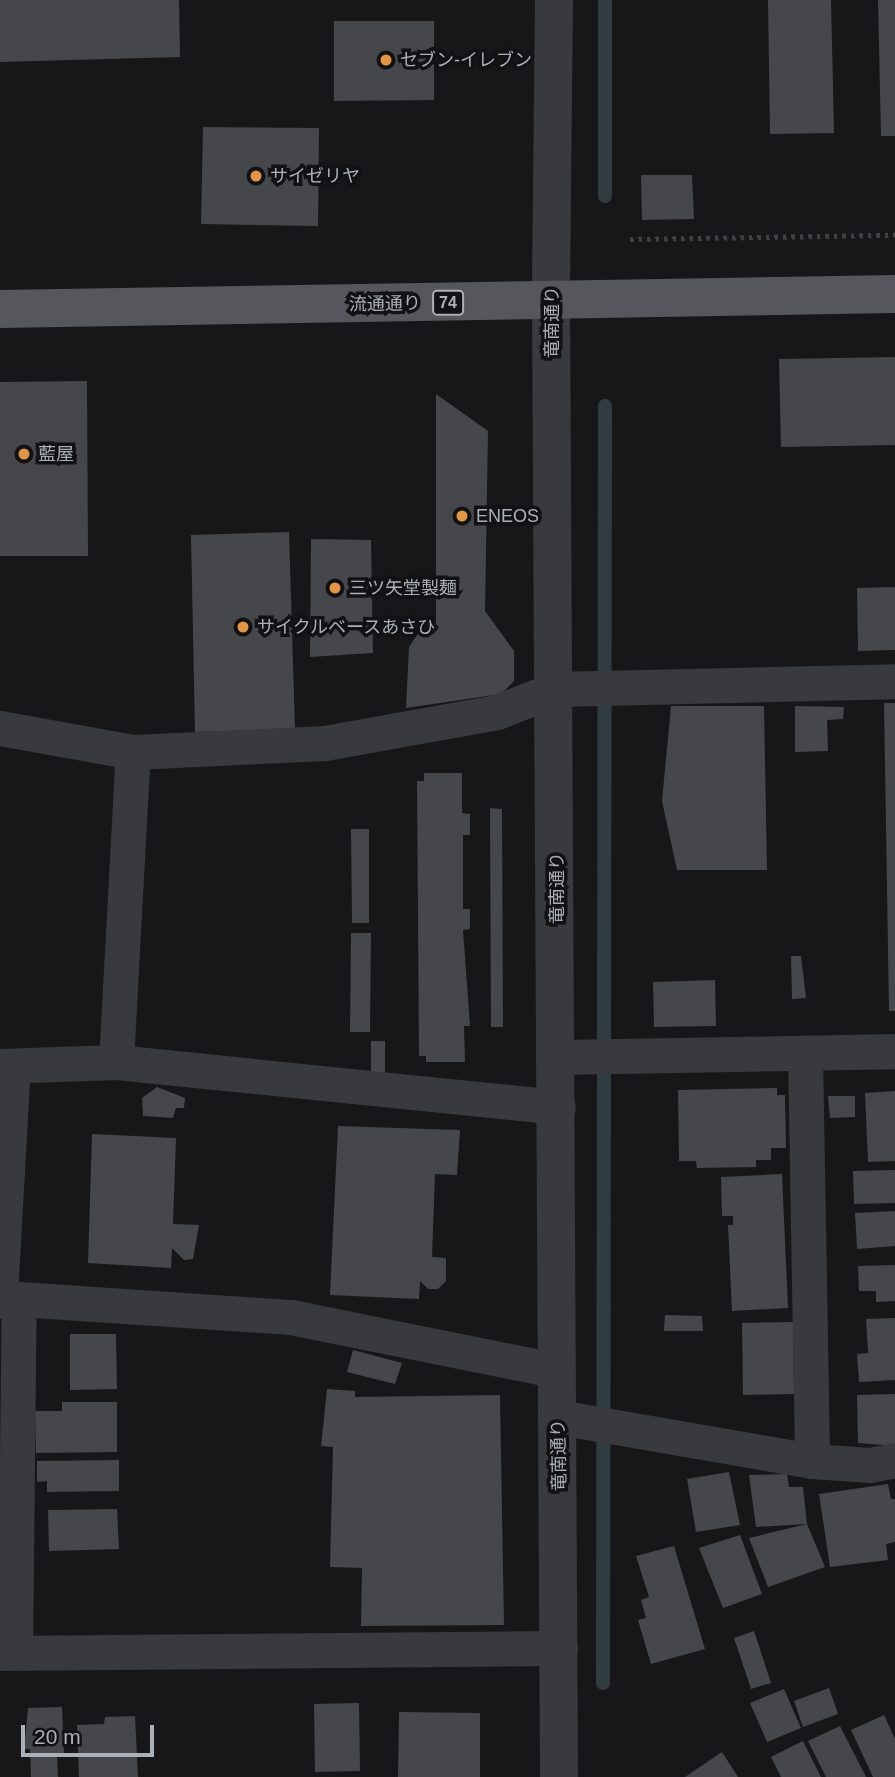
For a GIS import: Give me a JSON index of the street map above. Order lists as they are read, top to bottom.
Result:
{
  "streets": {
    "main road": ["74", "流通通り"],
    "street": ["竜南通り"]
  },
  "crossings": [
    ["流通通り", "竜南通り"]
  ],
  "places": [
    "セブン-イレブン",
    "サイゼリヤ",
    "藍屋",
    "ENEOS",
    "三ツ矢堂製麺",
    "サイクルベースあさひ"
  ],
  "scale_bar": "20 m"
}
